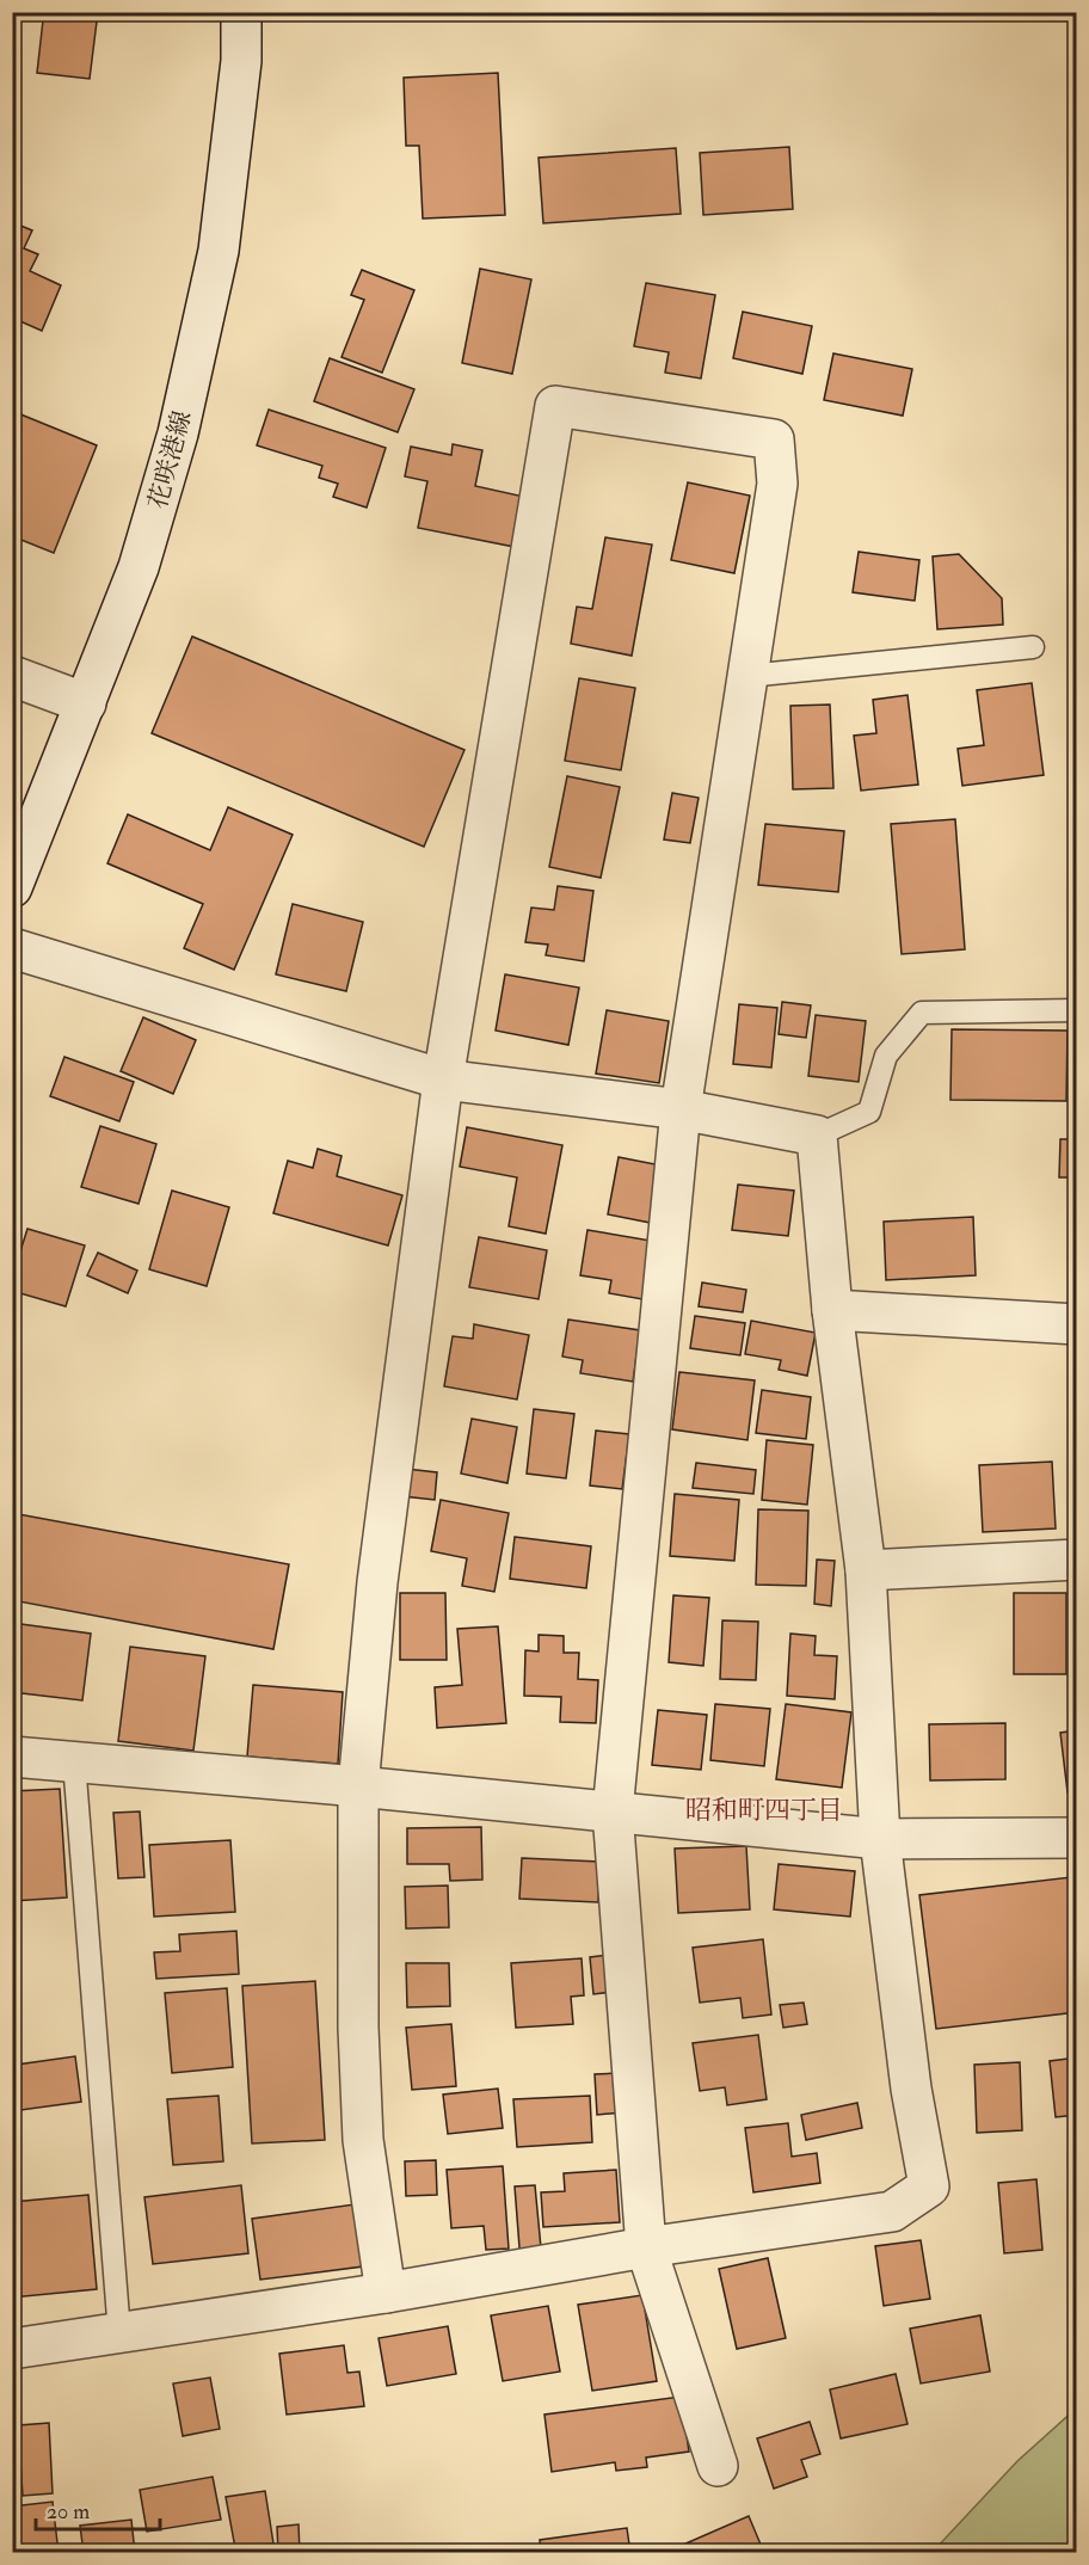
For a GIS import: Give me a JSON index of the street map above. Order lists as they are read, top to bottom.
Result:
{
  "streets": {
    "street": ["花咲港線"]
  },
  "districts": ["昭和町四丁目"],
  "scale_bar": "20 m"
}
